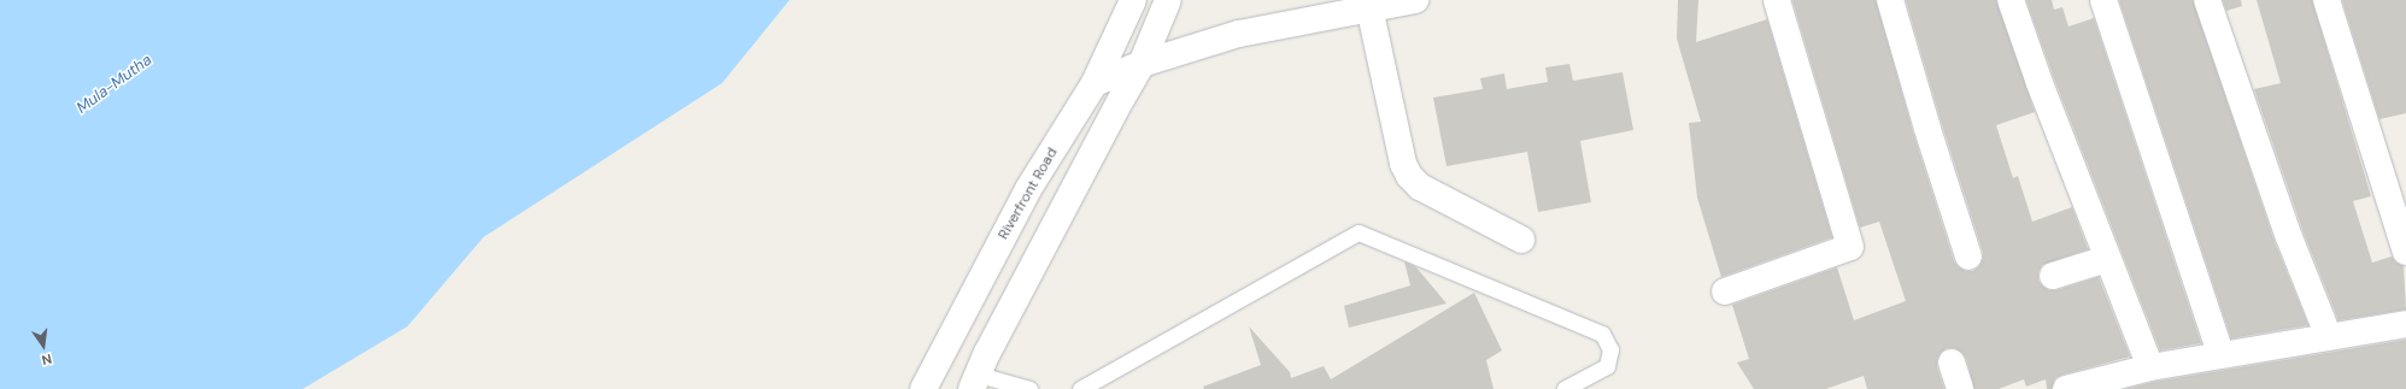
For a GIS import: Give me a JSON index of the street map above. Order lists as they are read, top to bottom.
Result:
{
  "streets": {
    "street": ["Riverfront Road"]
  },
  "water": ["Mula-Mutha"],
  "north": "bottom"
}
